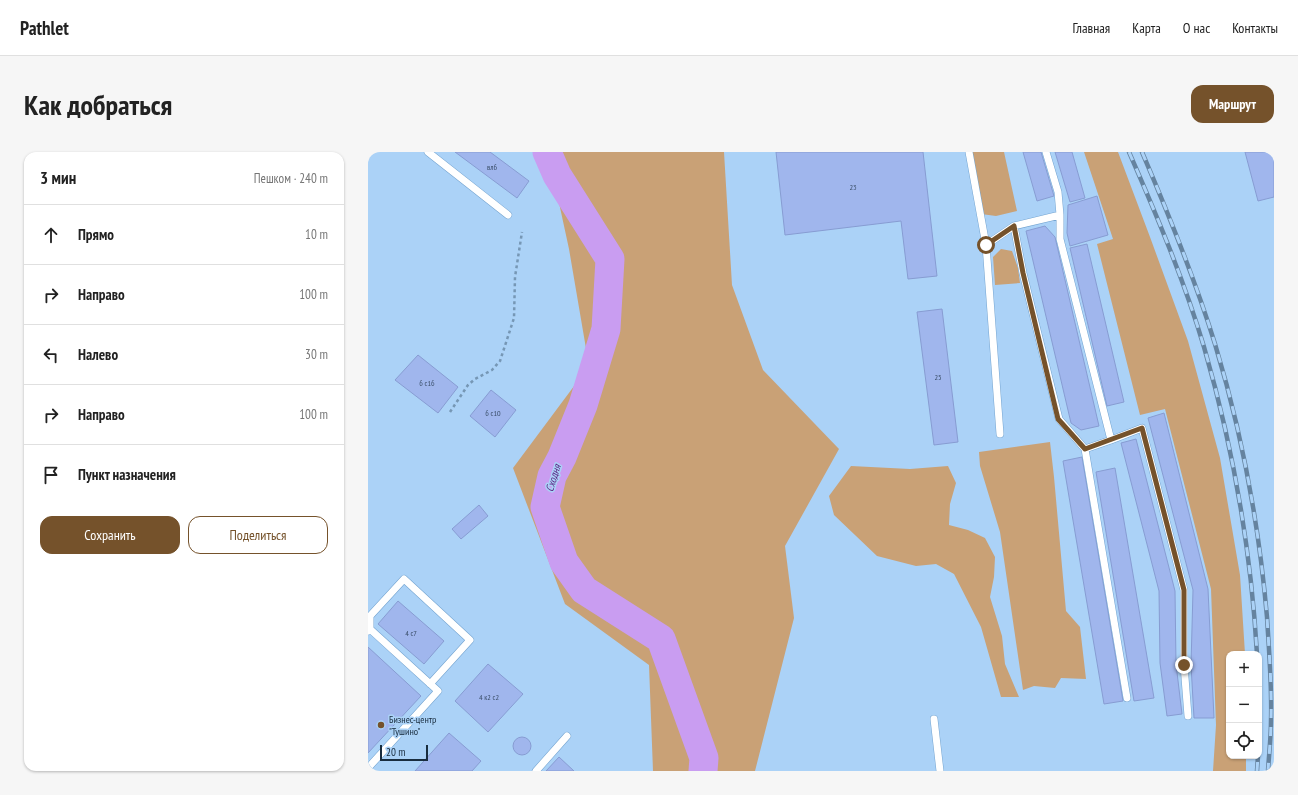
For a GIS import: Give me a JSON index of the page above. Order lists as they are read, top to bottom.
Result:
{
  "water": ["Сходня"],
  "places": ["Бизнес-центр \"Тушино\""],
  "house_numbers": [
    "вл6",
    "23",
    "25",
    "6 с16",
    "6 с10",
    "4 с7",
    "4 к2 с2"
  ],
  "scale_bar": "20 m",
  "page": {
    "header": "Pathlet",
    "nav": [
      "Главная",
      "Карта",
      "О нас",
      "Контакты"
    ],
    "buttons": [
      "Маршрут",
      ["Сохранить", "Поделиться"]
    ],
    "title": "Как добраться",
    "heading": ["3 мин", "Пешком · 240 m"],
    "list": [
      ["Прямо", "10 m"],
      ["Направо", "100 m"],
      ["Налево", "30 m"],
      ["Направо", "100 m"],
      "Пункт назначения"
    ],
    "map_buttons": ["+", "−"],
    "scale": "20 m"
  }
}
